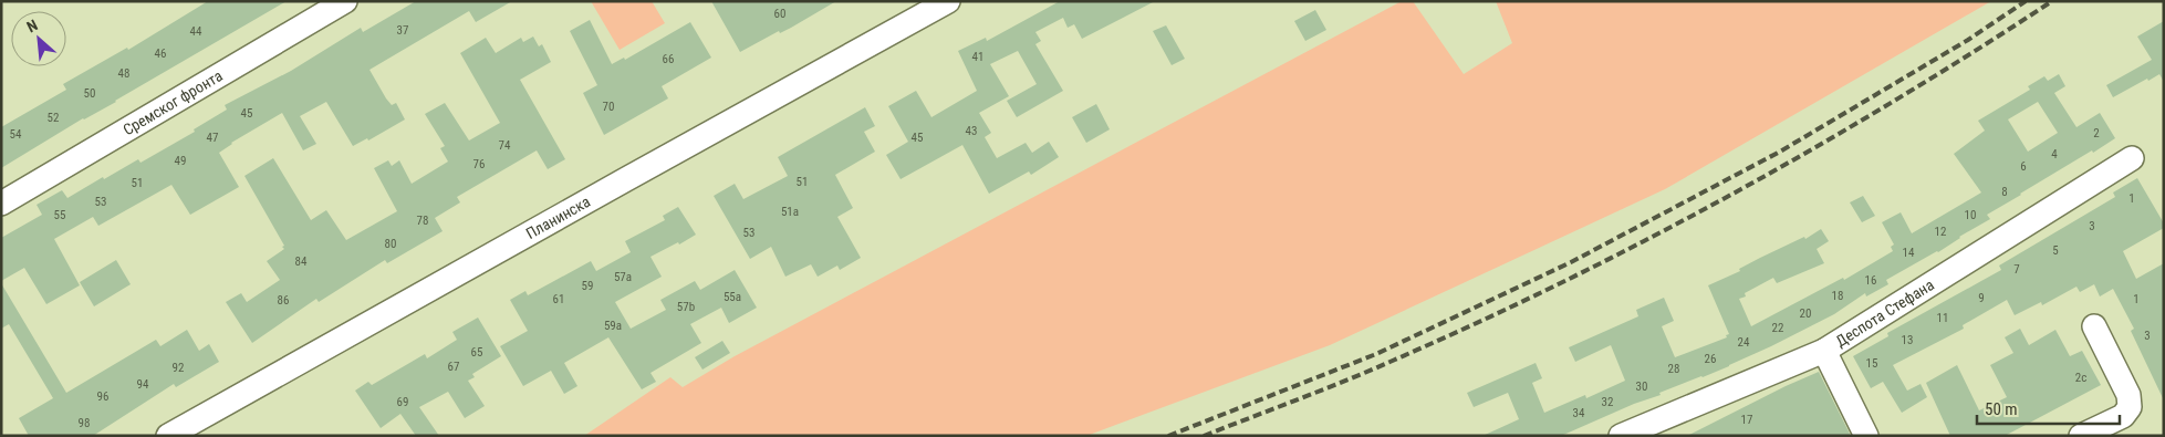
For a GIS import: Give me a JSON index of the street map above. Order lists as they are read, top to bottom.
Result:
{
  "streets": {
    "street": ["Сремског фронта", "Планинска", "Деспота Стефана"]
  },
  "house_numbers": [
    "60",
    "37",
    "44",
    "46",
    "41",
    "66",
    "48",
    "50",
    "70",
    "45",
    "52",
    "43",
    "2",
    "54",
    "47",
    "45",
    "74",
    "4",
    "49",
    "76",
    "6",
    "51",
    "51",
    "8",
    "1",
    "53",
    "51a",
    "55",
    "10",
    "78",
    "3",
    "12",
    "53",
    "80",
    "5",
    "14",
    "84",
    "7",
    "57a",
    "16",
    "59",
    "18",
    "55a",
    "9",
    "61",
    "1",
    "86",
    "57b",
    "20",
    "11",
    "59a",
    "22",
    "3",
    "13",
    "24",
    "65",
    "26",
    "15",
    "67",
    "92",
    "28",
    "2c",
    "94",
    "30",
    "96",
    "69",
    "32",
    "34",
    "17",
    "98"
  ],
  "scale_bar": "50 m",
  "north": "top left"
}
